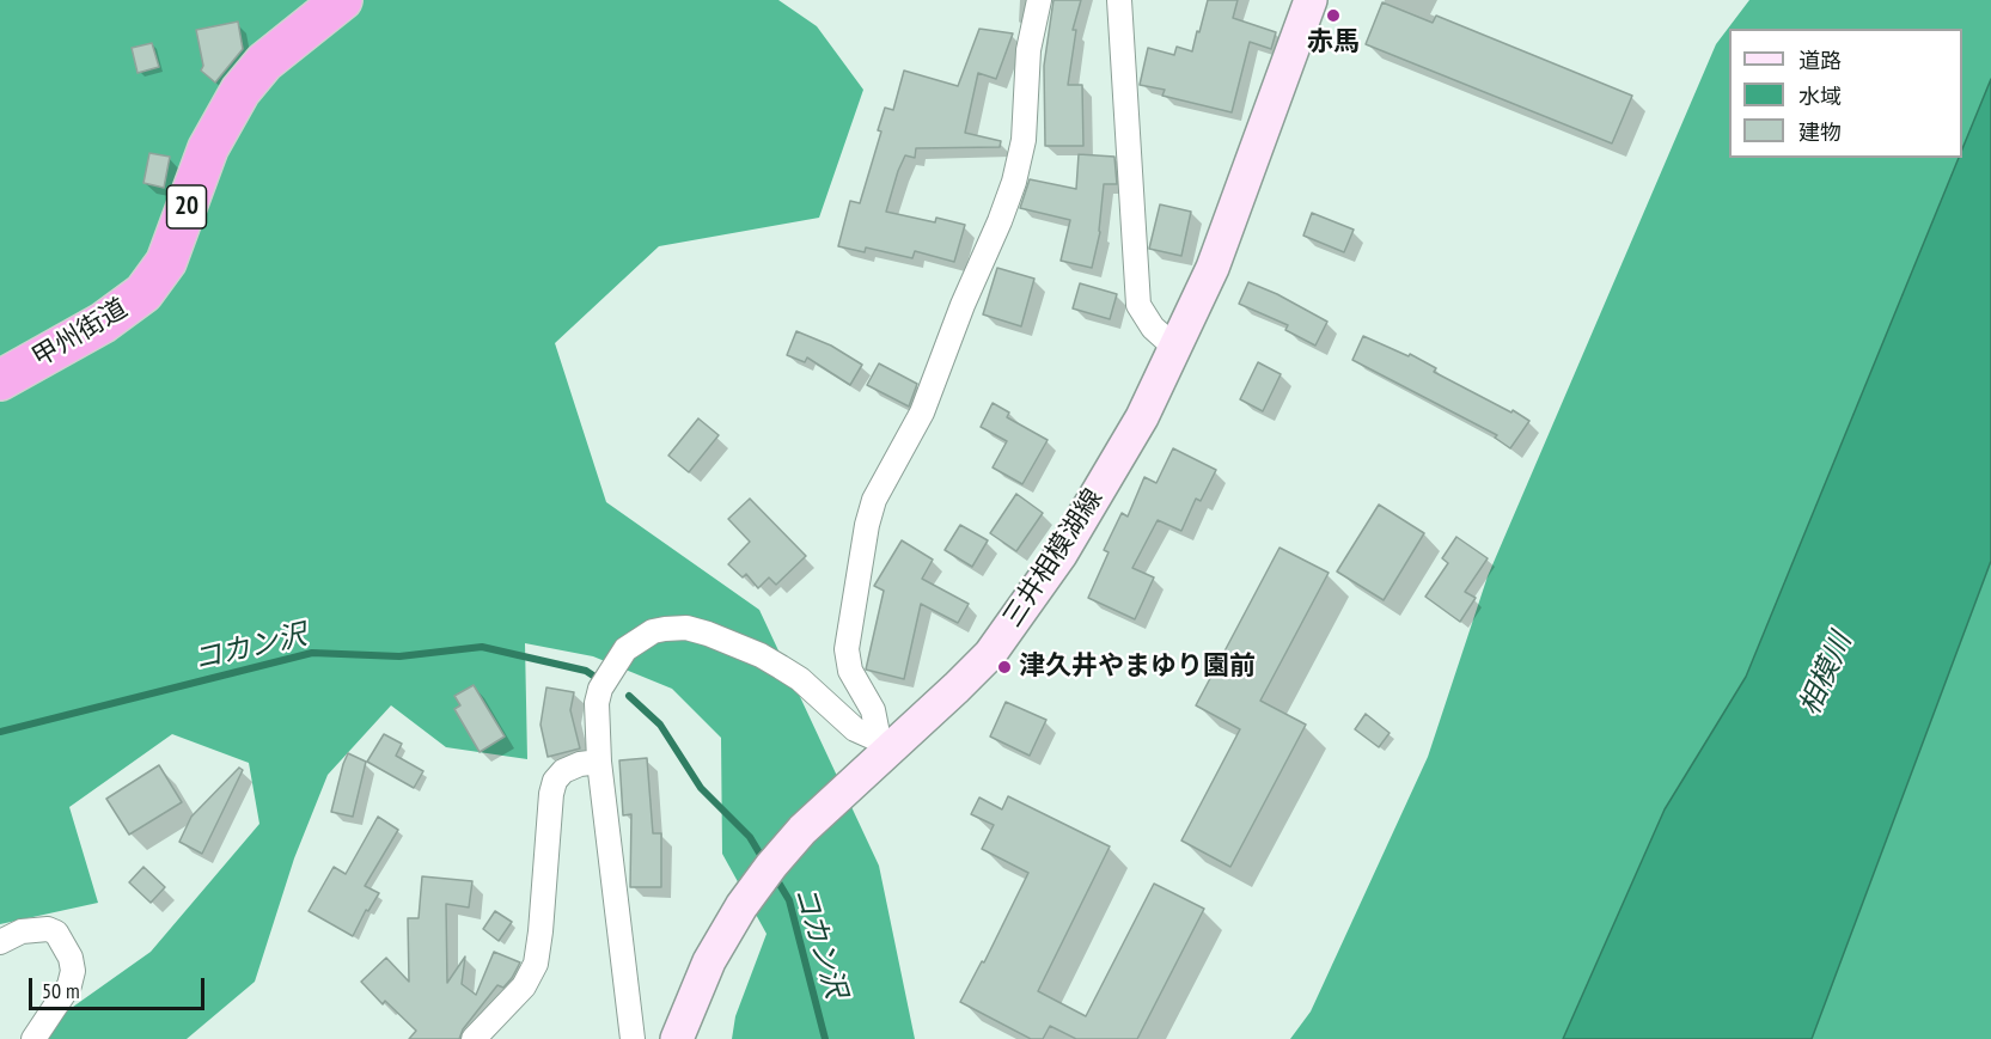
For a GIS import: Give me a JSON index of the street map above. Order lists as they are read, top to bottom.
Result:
{
  "streets": {
    "highway": ["20", "甲州街道"],
    "main road": ["三井相模湖線"]
  },
  "water": ["コカン沢", "相模川"],
  "places": ["赤馬", "津久井やまゆり園前"],
  "legend": ["道路", "水域", "建物"],
  "scale_bar": "50 m"
}
